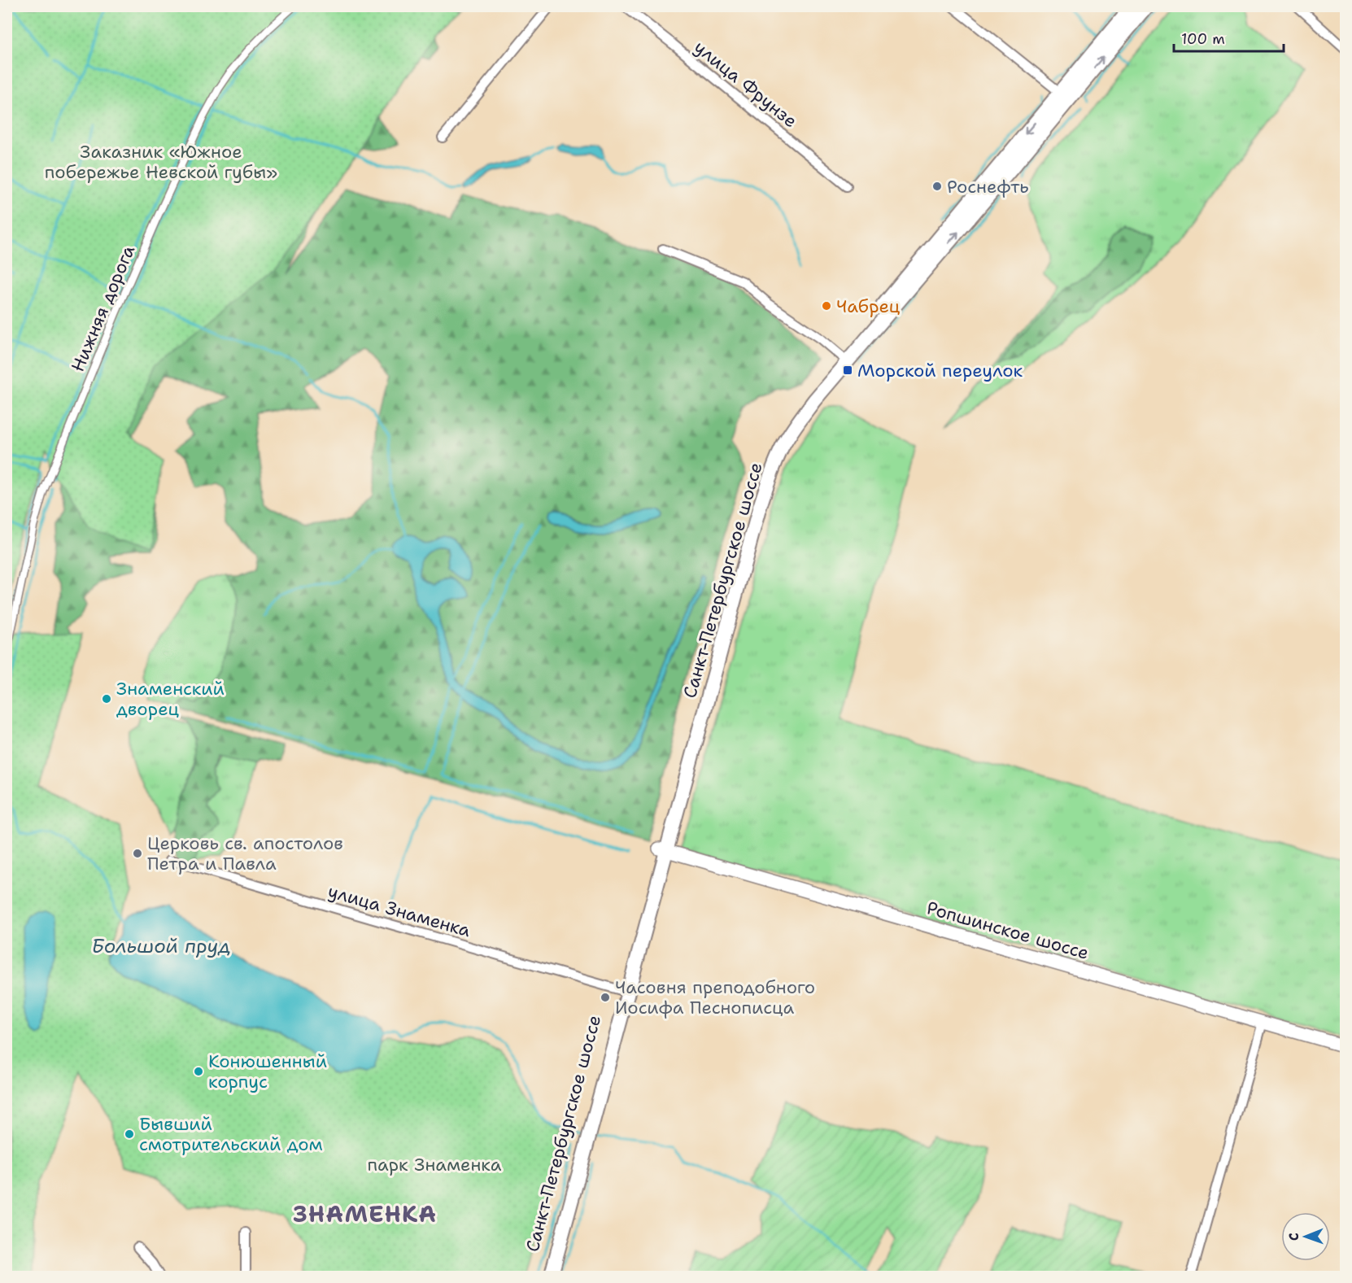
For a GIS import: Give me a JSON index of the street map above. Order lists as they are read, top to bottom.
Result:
{
  "streets": {
    "main road": ["Санкт-Петербургское шоссе", "Ропшинское шоссе"],
    "street": ["улица Фрунзе", "Нижняя дорога", "улица Знаменка"]
  },
  "crossings": [
    ["Санкт-Петербургское шоссе", "улица Знаменка"],
    ["Санкт-Петербургское шоссе", "Ропшинское шоссе"]
  ],
  "districts": ["ЗНАМЕНКА"],
  "water": ["Большой пруд"],
  "parks": ["Заказник «Южное побережье Невской губы»", "парк Знаменка"],
  "places": {
    "other": [
      "Роснефть",
      "Чабрец",
      "Знаменский дворец",
      "Церковь св. апостолов Петра и Павла",
      "Часовня преподобного Иосифа Песнописца",
      "Конюшенный корпус",
      "Бывший смотрительский дом"
    ],
    "transit": ["Морской переулок"]
  },
  "scale_bar": "100 m",
  "north": "left"
}
